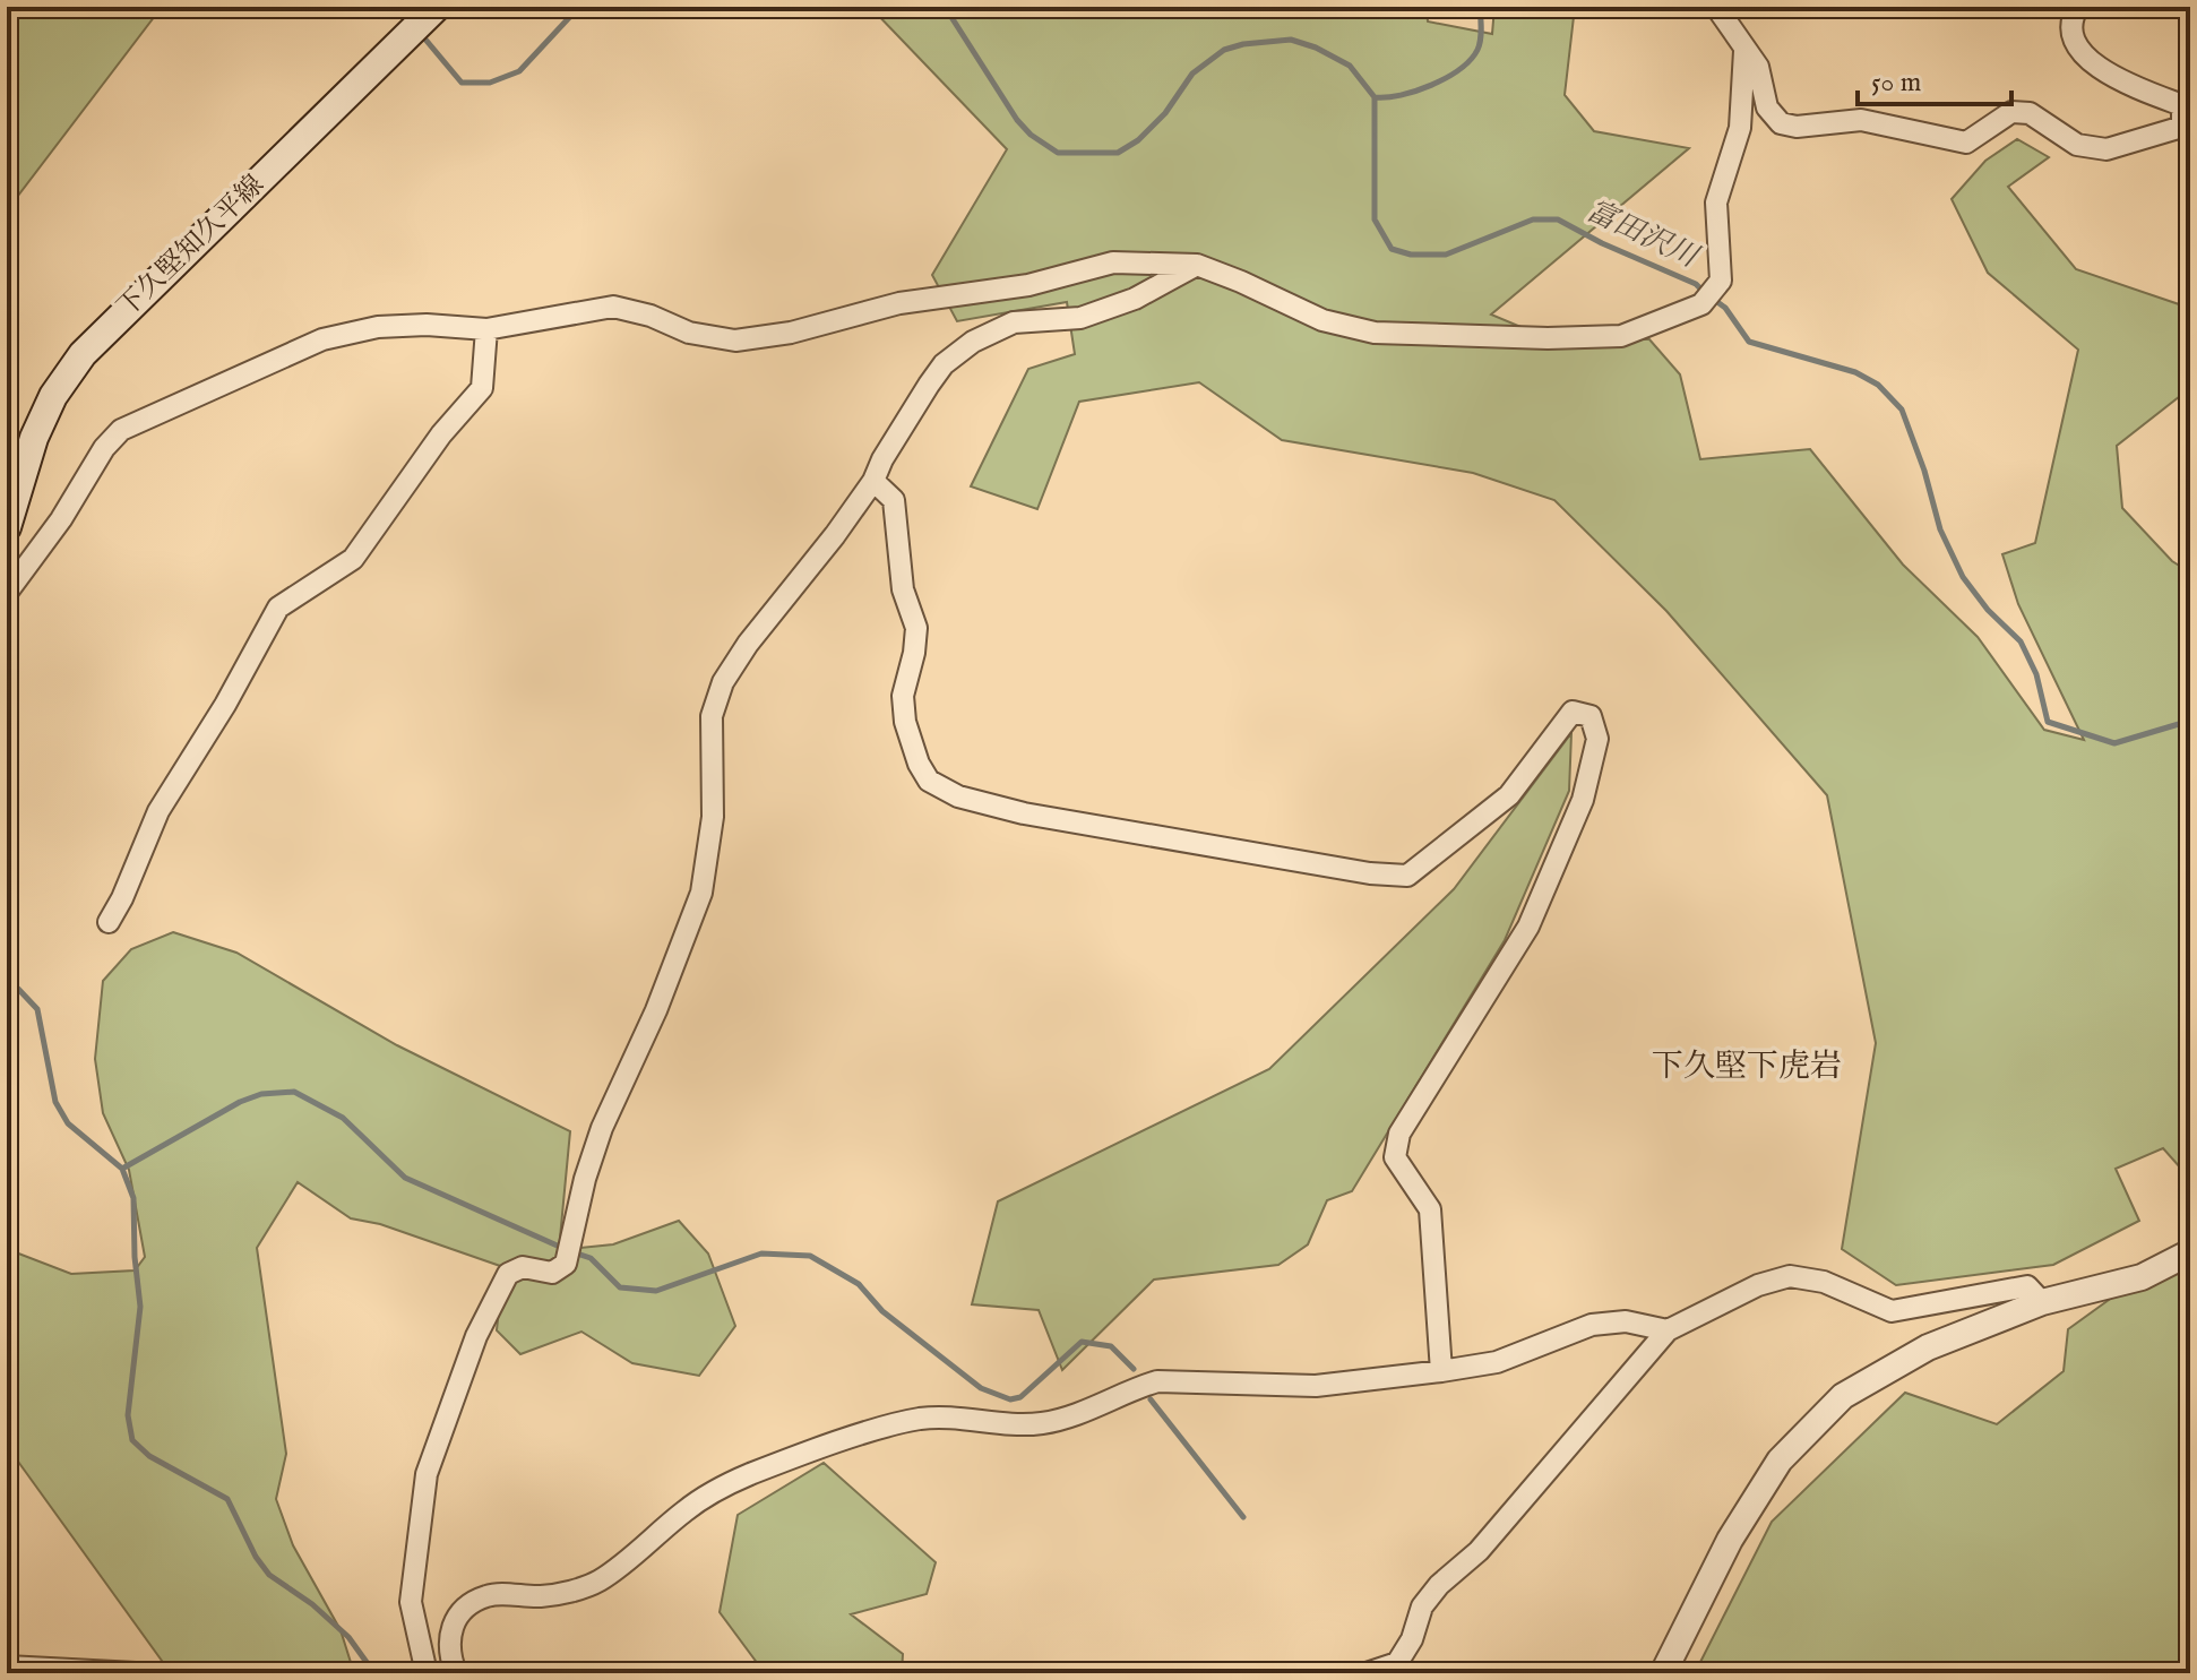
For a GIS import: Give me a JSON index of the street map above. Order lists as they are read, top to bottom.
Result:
{
  "streets": {
    "main road": ["下久堅知久平線"]
  },
  "districts": ["下久堅下虎岩"],
  "water": ["富田沢川"],
  "scale_bar": "50 m"
}
